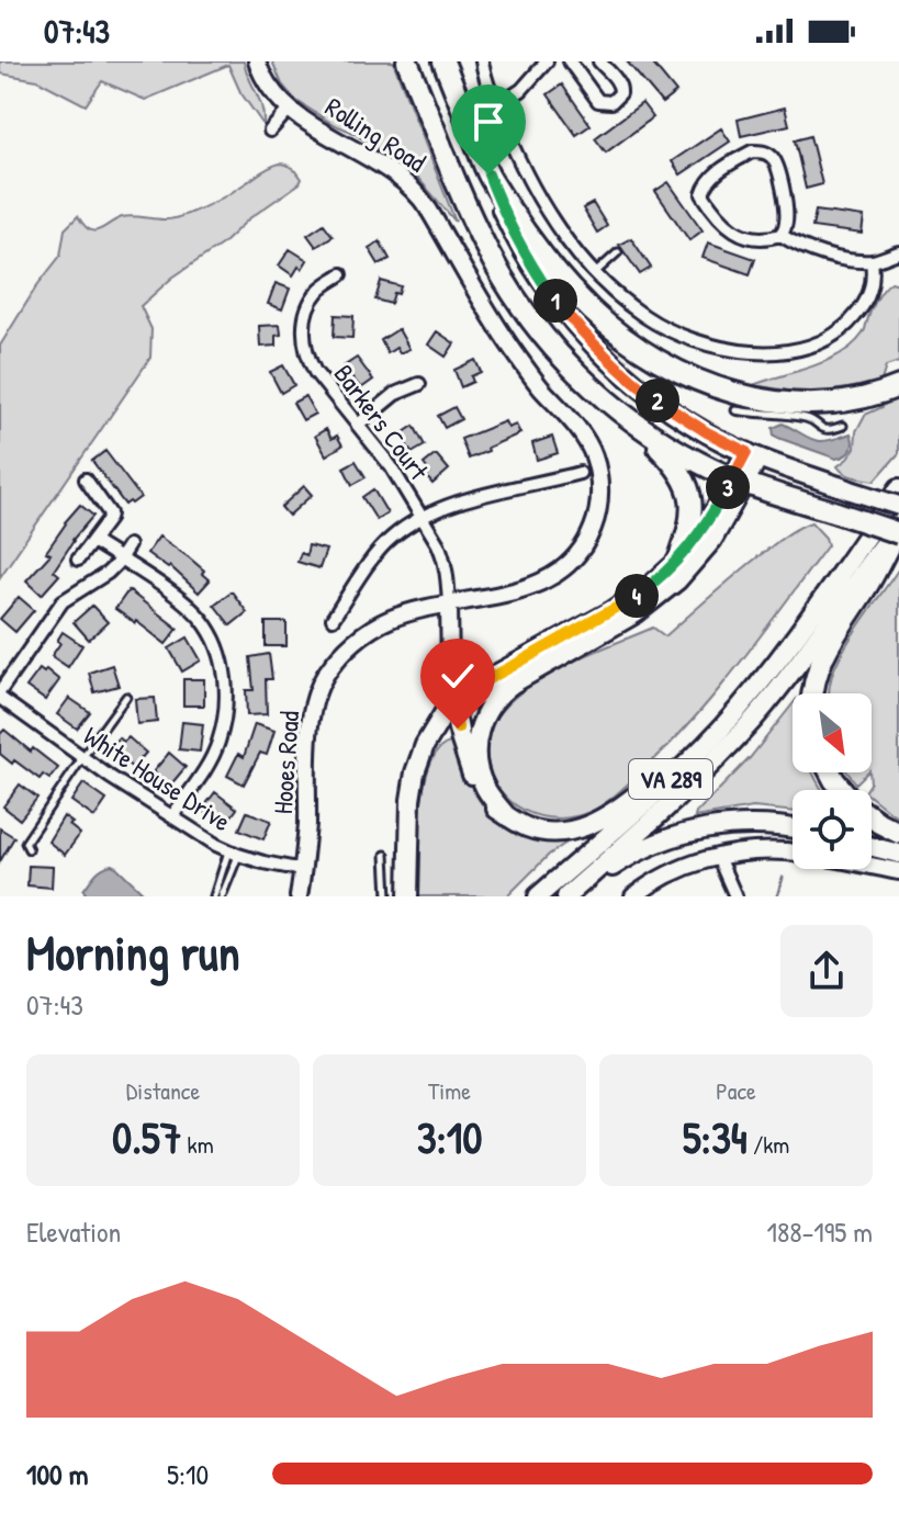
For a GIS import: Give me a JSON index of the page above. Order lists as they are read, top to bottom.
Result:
{
  "streets": {
    "main road": ["VA 289"],
    "street": [
      "Rolling Road",
      "Barkers Court",
      "Hooes Road",
      "White House Drive"
    ]
  },
  "crossings": [
    ["Rolling Road", "Barkers Court"],
    ["Rolling Road", "Hooes Road"],
    ["Barkers Court", "Hooes Road"],
    ["Hooes Road", "White House Drive"]
  ],
  "north": "bottom right",
  "page": {
    "status": "07:43",
    "pins": [
      "1",
      "2",
      "3",
      "4"
    ],
    "heading": ["Morning run", "07:43"],
    "stats": [
      ["Distance", "0.57 km"],
      ["Time", "3:10"],
      ["Pace", "5:34 /km"]
    ],
    "chart": ["Elevation", "188–195 m"],
    "list": [
      {
        "name": "100 m",
        "note": "5:10"
      }
    ]
  }
}
